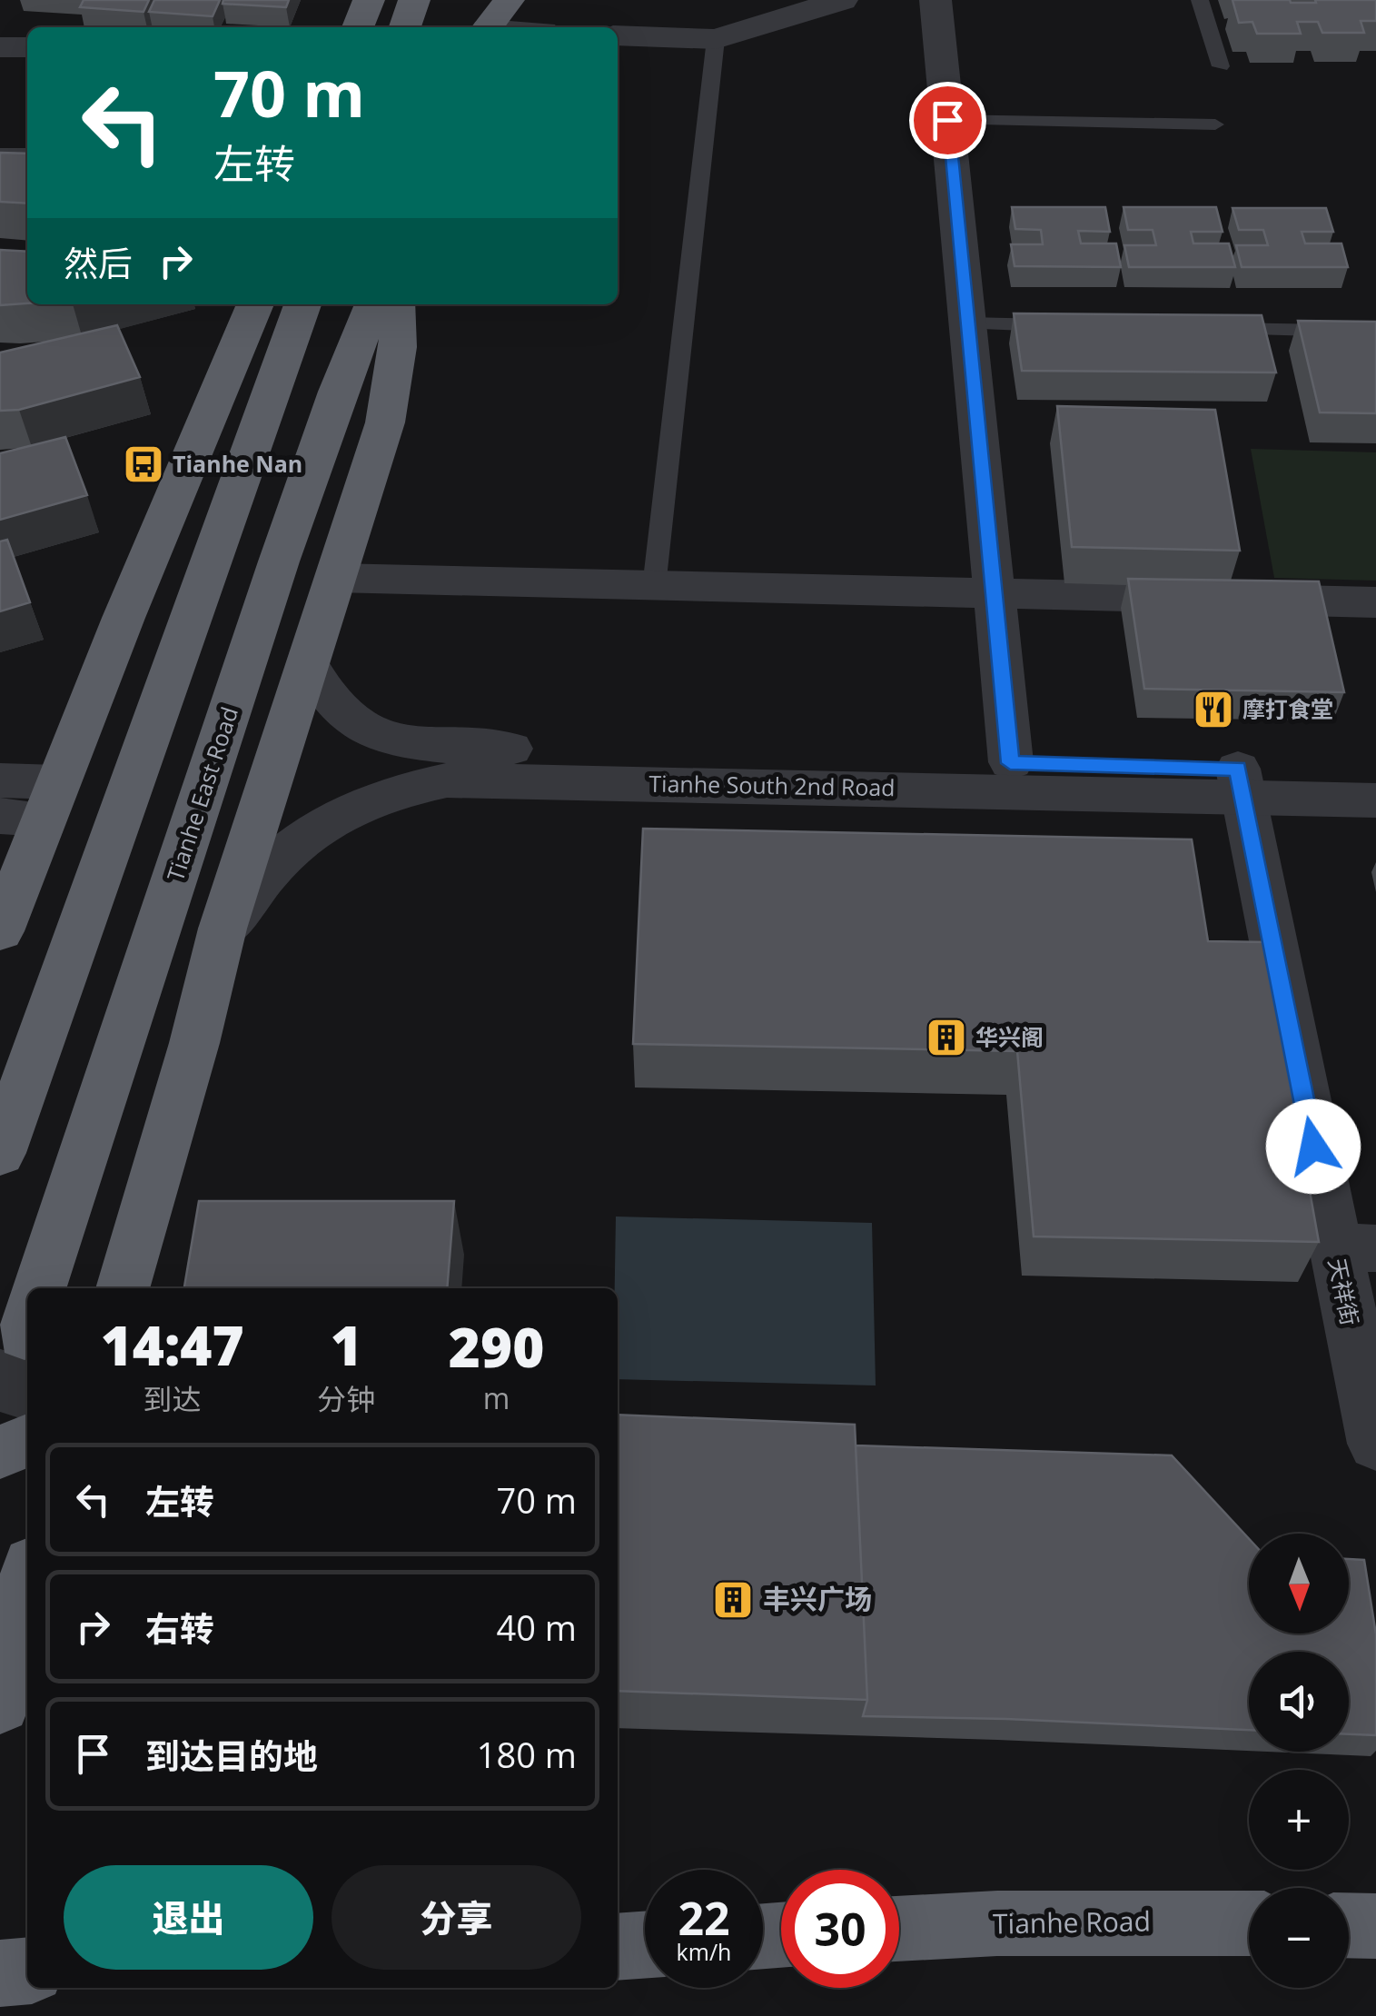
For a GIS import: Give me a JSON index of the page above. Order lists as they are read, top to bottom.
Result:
{
  "streets": {
    "highway": ["Tianhe East Road", "Tianhe Road"],
    "street": ["Tianhe South 2nd Road", "天祥街"]
  },
  "crossings": [
    ["Tianhe South 2nd Road", "天祥街"]
  ],
  "places": {
    "bus stop": ["Tianhe Nan"],
    "restaurant": ["摩打食堂"],
    "building": ["华兴阁", "丰兴广场"]
  },
  "north": "bottom",
  "page": {
    "turn": ["70 m", "左转"],
    "then": "然后",
    "eta": [
      "14:47",
      "到达",
      "1",
      "分钟",
      "290",
      "m"
    ],
    "list": [
      {
        "name": "左转",
        "value": "70 m"
      },
      {
        "name": "右转",
        "value": "40 m"
      },
      {
        "name": "到达目的地",
        "value": "180 m"
      }
    ],
    "map_buttons": ["+", "−"],
    "buttons": ["退出", "分享"],
    "speed": "22 km/h",
    "limit": "30"
  }
}
